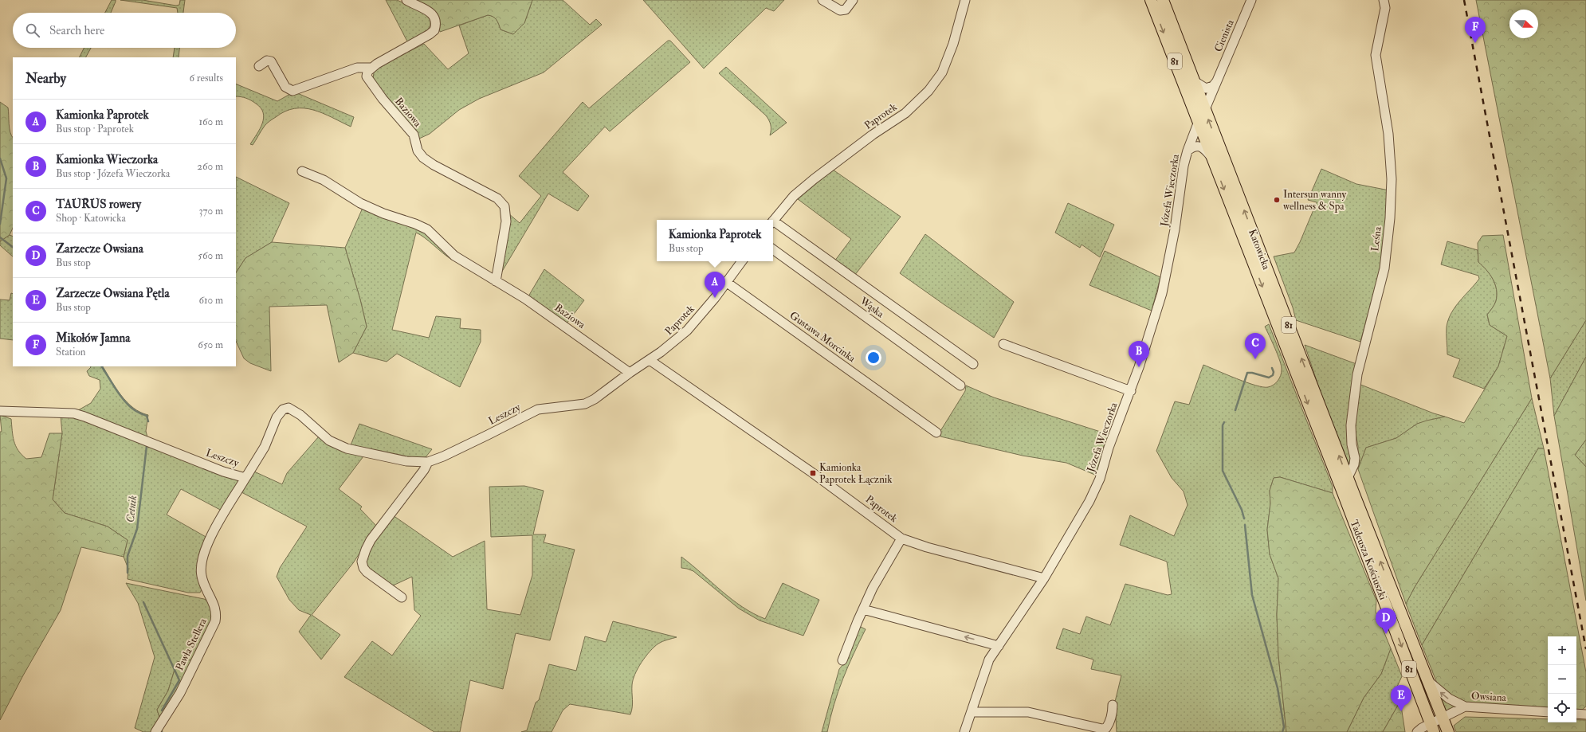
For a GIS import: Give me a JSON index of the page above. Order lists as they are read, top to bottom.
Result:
{
  "streets": {
    "main road": ["81", "Katowicka", "Tadeusza Kościuszki"],
    "street": [
      "Cienista",
      "Baziowa",
      "Paprotek",
      "Józefa Wieczorka",
      "Leśna",
      "Wąska",
      "Gustawa Morcinka",
      "Leszczy",
      "Pawła Stellera",
      "Owsiana"
    ]
  },
  "crossings": [
    ["Cienista", "Katowicka"],
    ["Baziowa", "Paprotek"],
    ["Paprotek", "Józefa Wieczorka"],
    ["Paprotek", "Gustawa Morcinka"],
    ["Paprotek", "Leszczy"],
    ["Józefa Wieczorka", "Katowicka"],
    ["Leśna", "Katowicka"],
    ["Katowicka", "Tadeusza Kościuszki"],
    ["Leszczy", "Pawła Stellera"],
    ["Tadeusza Kościuszki", "Owsiana"]
  ],
  "water": ["Cetnik"],
  "places": {
    "other": ["Intersun wanny wellness & Spa"],
    "transit": ["Kamionka Paprotek Łącznik"]
  },
  "north": "right",
  "page": {
    "search": "Search here",
    "pins": [
      "F",
      "A",
      "C",
      "B",
      "D",
      "E"
    ],
    "heading": ["Nearby", "6 results"],
    "list": [
      {
        "mark": "A",
        "name": "Kamionka Paprotek",
        "note": "Bus stop · Paprotek",
        "value": "160 m"
      },
      {
        "mark": "B",
        "name": "Kamionka Wieczorka",
        "note": "Bus stop · Józefa Wieczorka",
        "value": "260 m"
      },
      {
        "mark": "C",
        "name": "TAURUS rowery",
        "note": "Shop · Katowicka",
        "value": "370 m"
      },
      {
        "mark": "D",
        "name": "Zarzecze Owsiana",
        "note": "Bus stop",
        "value": "560 m"
      },
      {
        "mark": "E",
        "name": "Zarzecze Owsiana Pętla",
        "note": "Bus stop",
        "value": "610 m"
      },
      {
        "mark": "F",
        "name": "Mikołów Jamna",
        "note": "Station",
        "value": "650 m"
      }
    ],
    "popup": ["Kamionka Paprotek", "Bus stop"],
    "map_buttons": ["+", "−"]
  }
}
